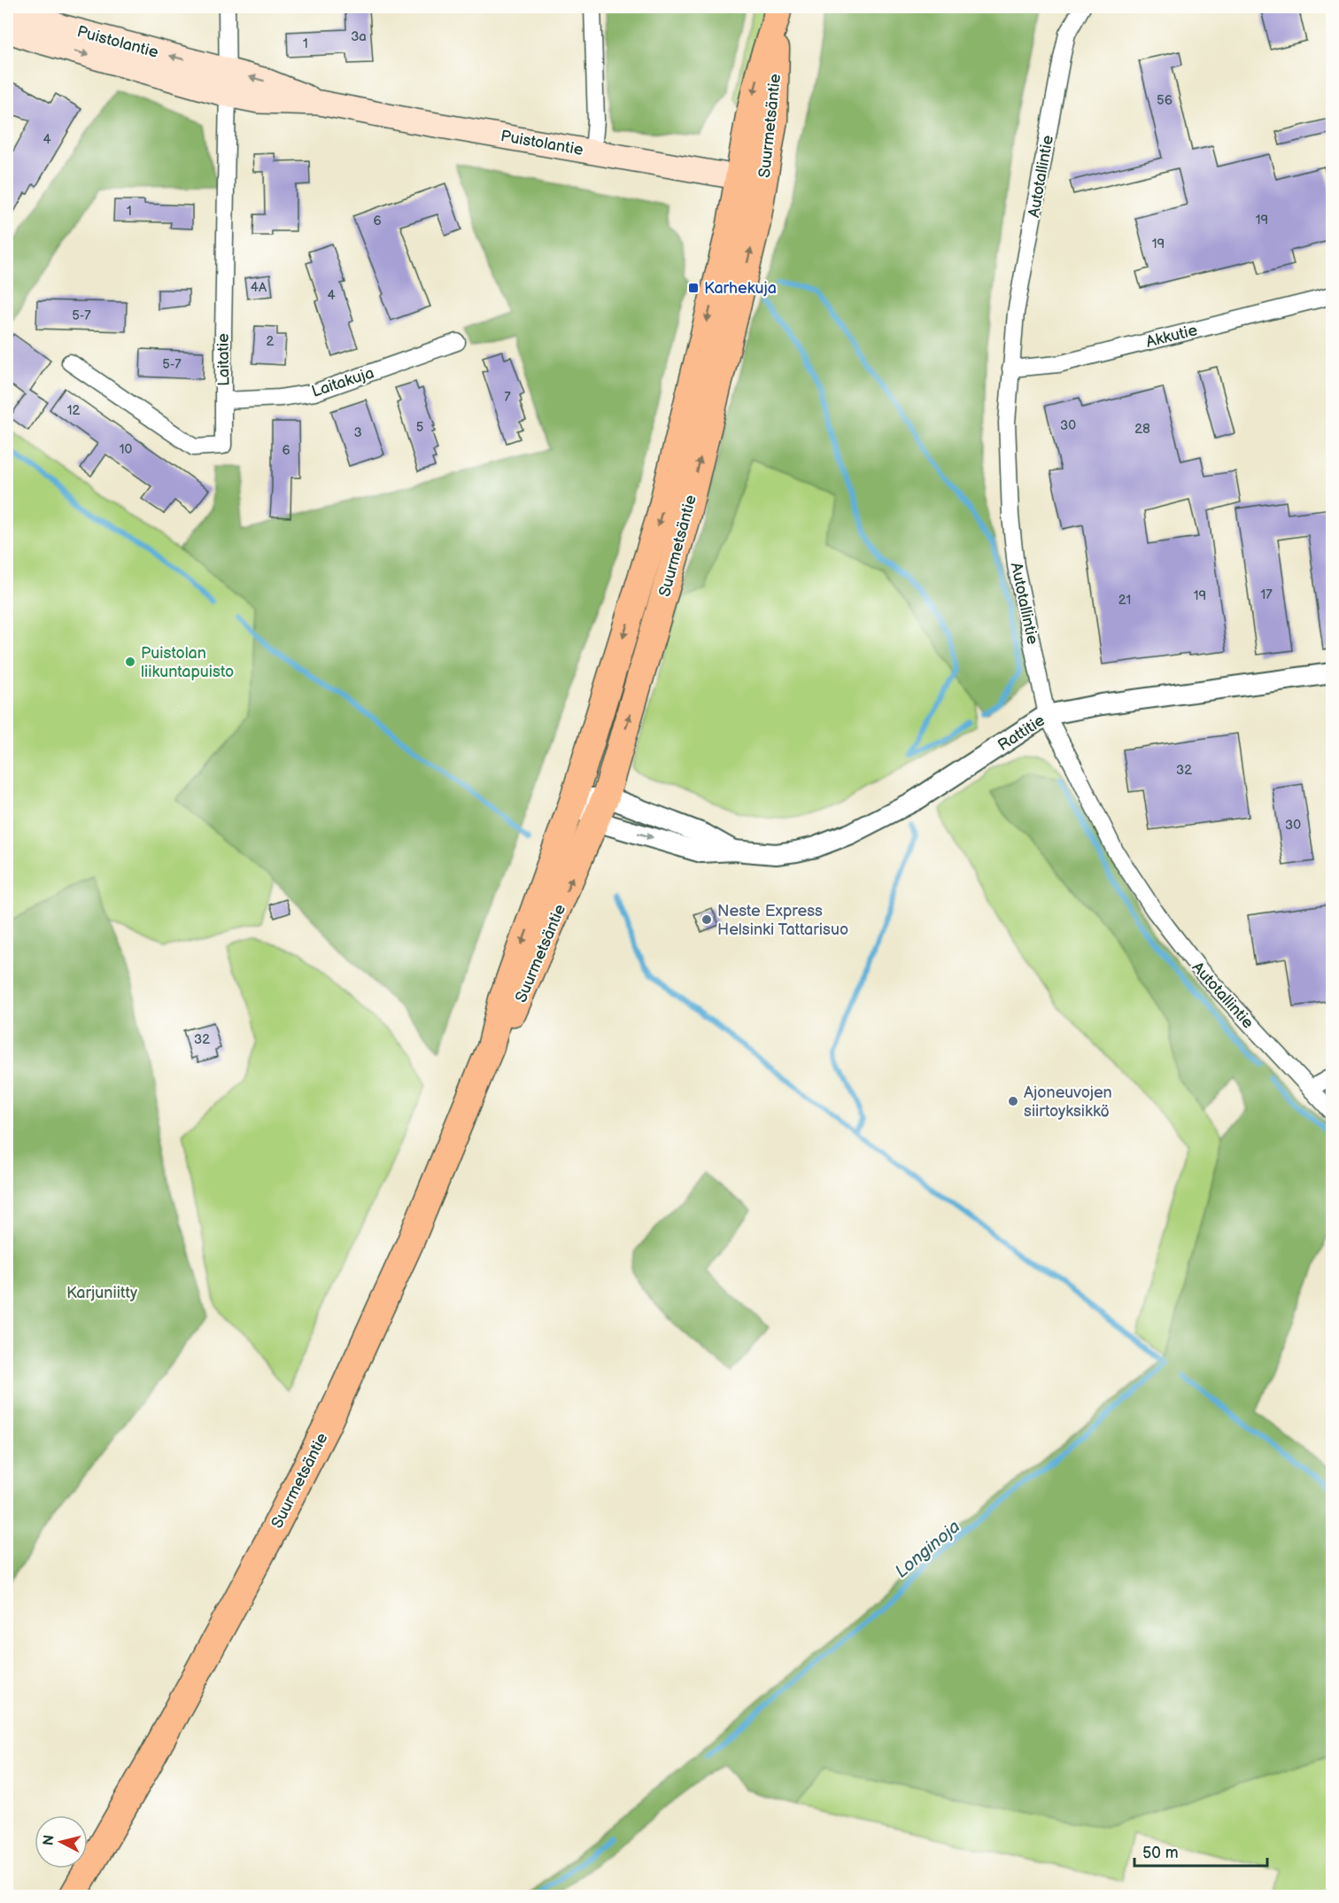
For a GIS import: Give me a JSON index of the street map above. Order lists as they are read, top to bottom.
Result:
{
  "streets": {
    "main road": ["Puistolantie", "Suurmetsäntie"],
    "street": [
      "Autotallintie",
      "Akkutie",
      "Laitatie",
      "Laitakuja",
      "Rattitie"
    ]
  },
  "crossings": [
    ["Puistolantie", "Suurmetsäntie"],
    ["Puistolantie", "Laitatie"],
    ["Suurmetsäntie", "Rattitie"],
    ["Autotallintie", "Akkutie"],
    ["Autotallintie", "Rattitie"],
    ["Laitatie", "Laitakuja"]
  ],
  "water": ["Longinoja"],
  "parks": ["Karjuniitty"],
  "places": {
    "transit": ["Karhekuja"],
    "other": ["Puistolan liikuntapuisto", "Neste Express Helsinki Tattarisuo", "Ajoneuvojen siirtoyksikkö"]
  },
  "house_numbers": [
    "3a",
    "1",
    "56",
    "4",
    "1",
    "19",
    "6",
    "19",
    "4A",
    "4",
    "5-7",
    "2",
    "5-7",
    "7",
    "12",
    "30",
    "5",
    "28",
    "3",
    "10",
    "6",
    "17",
    "19",
    "21",
    "32",
    "30",
    "32"
  ],
  "scale_bar": "50 m",
  "north": "left"
}
